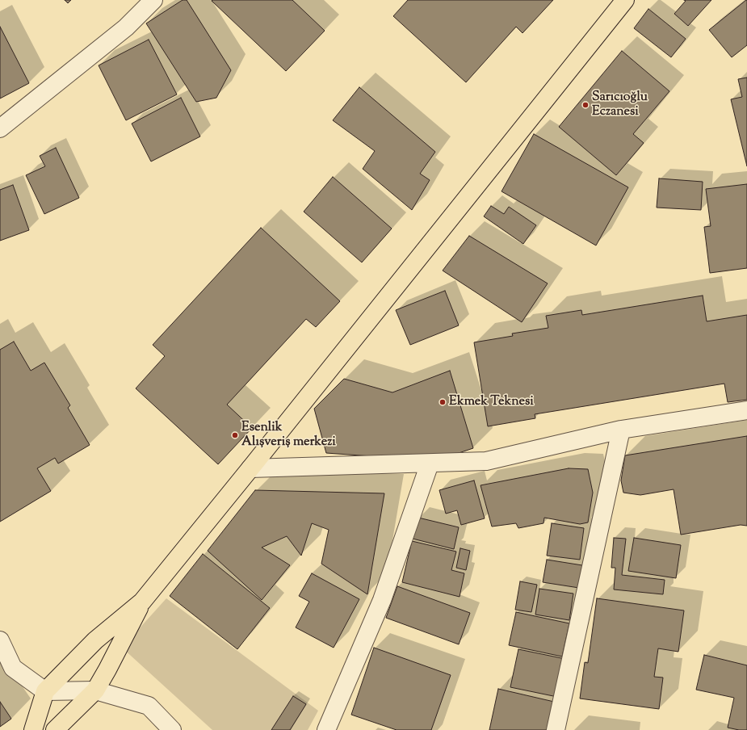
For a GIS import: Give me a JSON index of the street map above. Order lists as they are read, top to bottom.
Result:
{
  "places": ["Sarıcıoğlu Eczanesi", "Ekmek Teknesi", "Esenlik Alışveriş merkezi"]
}
